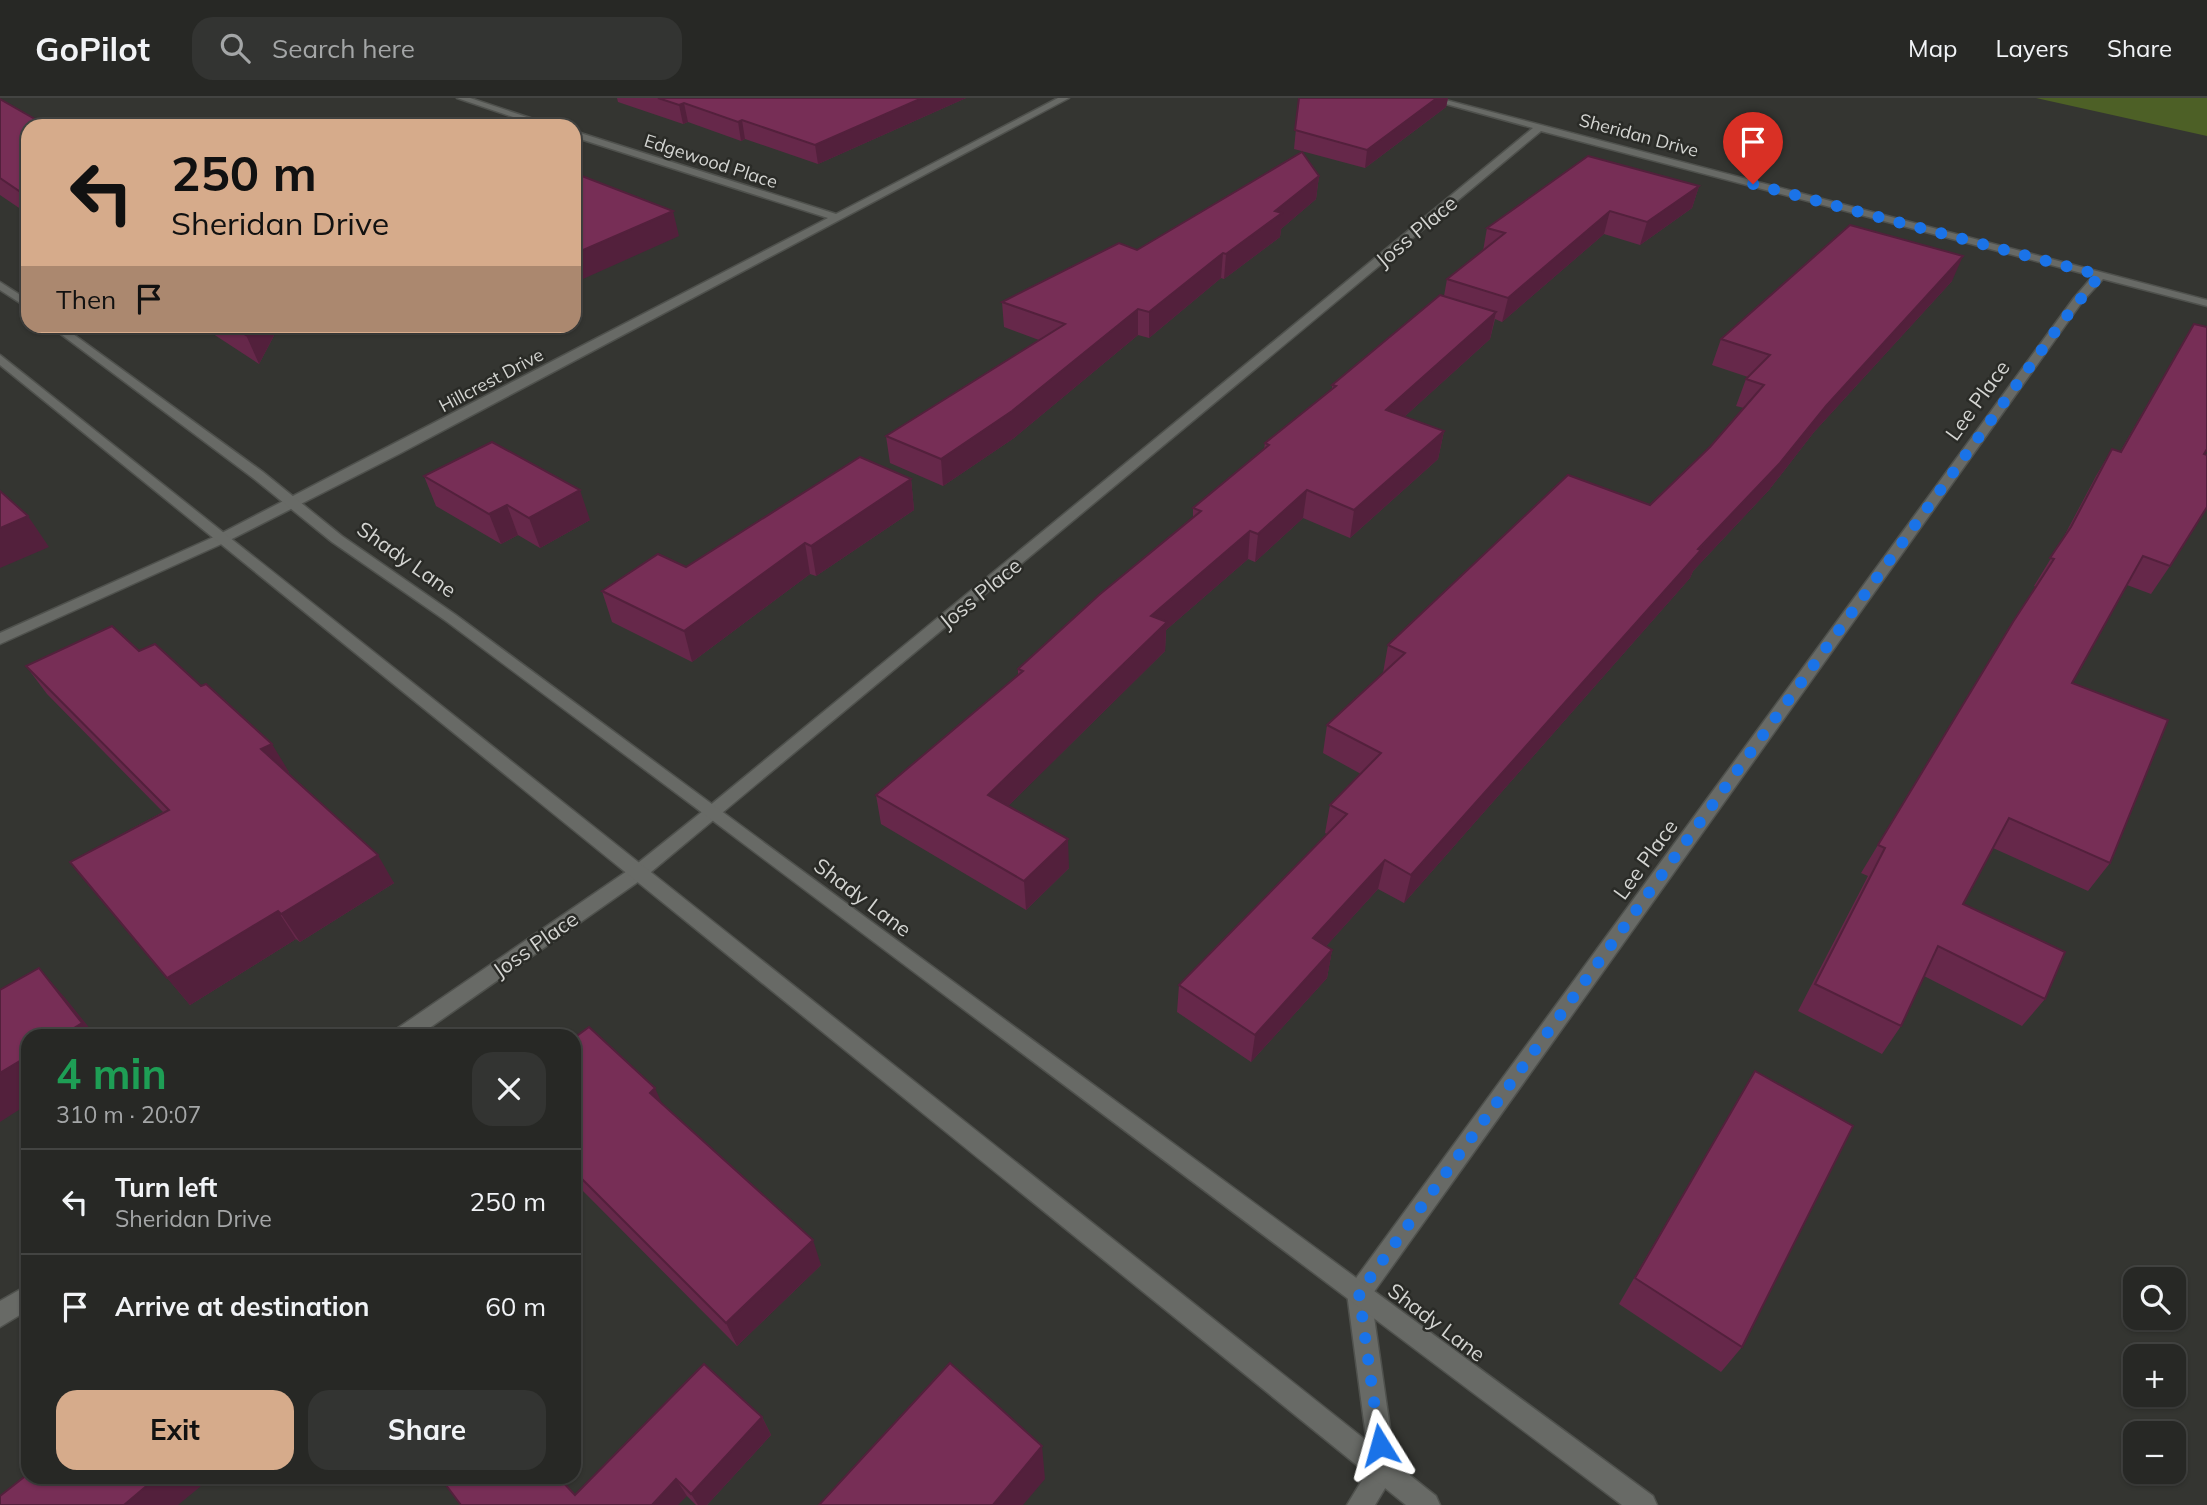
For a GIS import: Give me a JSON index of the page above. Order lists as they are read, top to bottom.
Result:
{
  "streets": {
    "street": [
      "Sheridan Drive",
      "Edgewood Place",
      "Joss Place",
      "Hillcrest Drive",
      "Lee Place",
      "Shady Lane"
    ]
  },
  "crossings": [
    ["Sheridan Drive", "Joss Place"],
    ["Sheridan Drive", "Lee Place"],
    ["Edgewood Place", "Hillcrest Drive"],
    ["Joss Place", "Shady Lane"],
    ["Hillcrest Drive", "Shady Lane"],
    ["Lee Place", "Shady Lane"]
  ],
  "page": {
    "header": "GoPilot",
    "search": "Search here",
    "nav": ["Map", "Layers", "Share"],
    "turn": ["250 m", "Sheridan Drive"],
    "then": "Then",
    "heading": ["4 min", "310 m · 20:07"],
    "list": [
      {
        "name": "Turn left",
        "note": "Sheridan Drive",
        "value": "250 m"
      },
      {
        "name": "Arrive at destination",
        "value": "60 m"
      }
    ],
    "map_buttons": ["+", "−"],
    "buttons": ["Exit", "Share"]
  }
}
